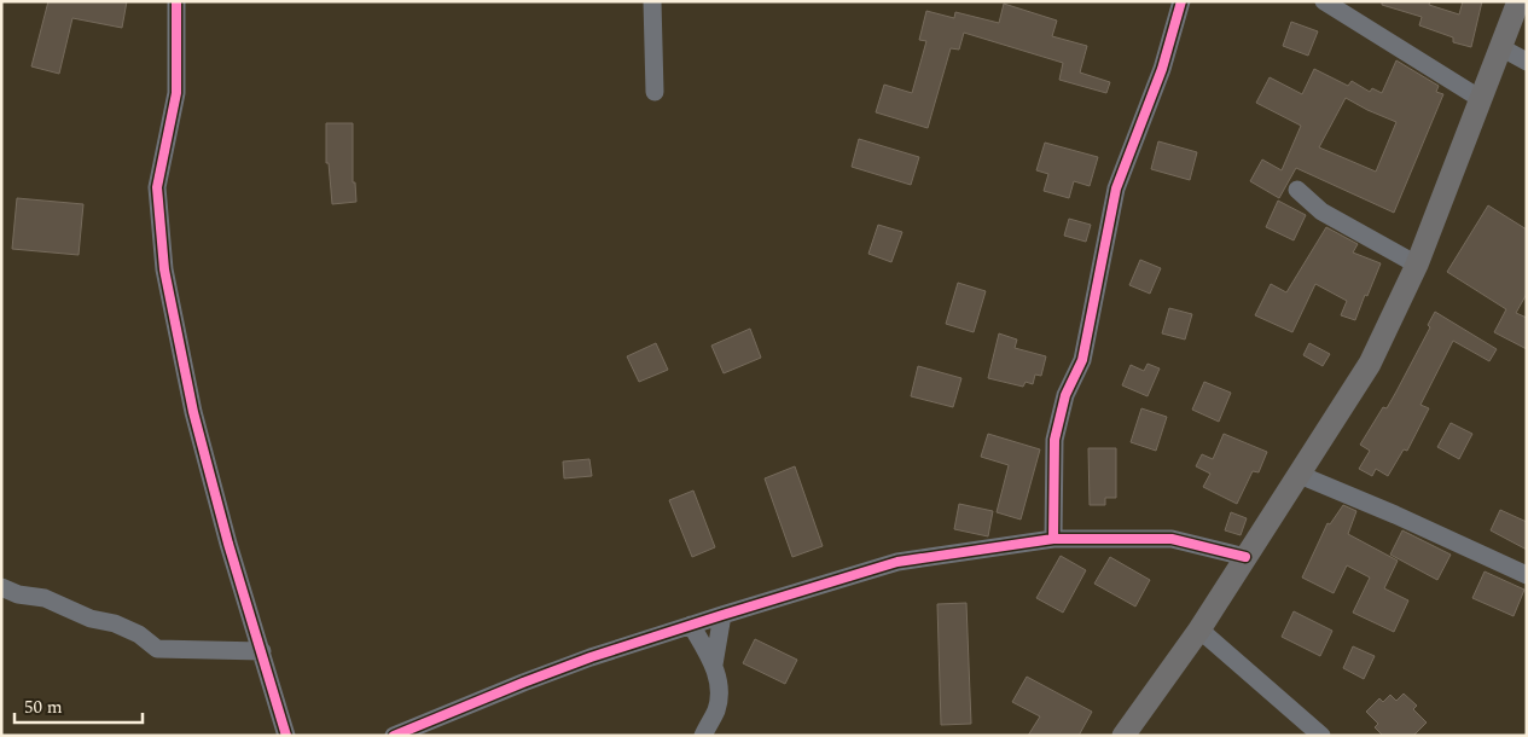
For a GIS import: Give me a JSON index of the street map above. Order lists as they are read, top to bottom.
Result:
{
  "scale_bar": "50 m"
}
